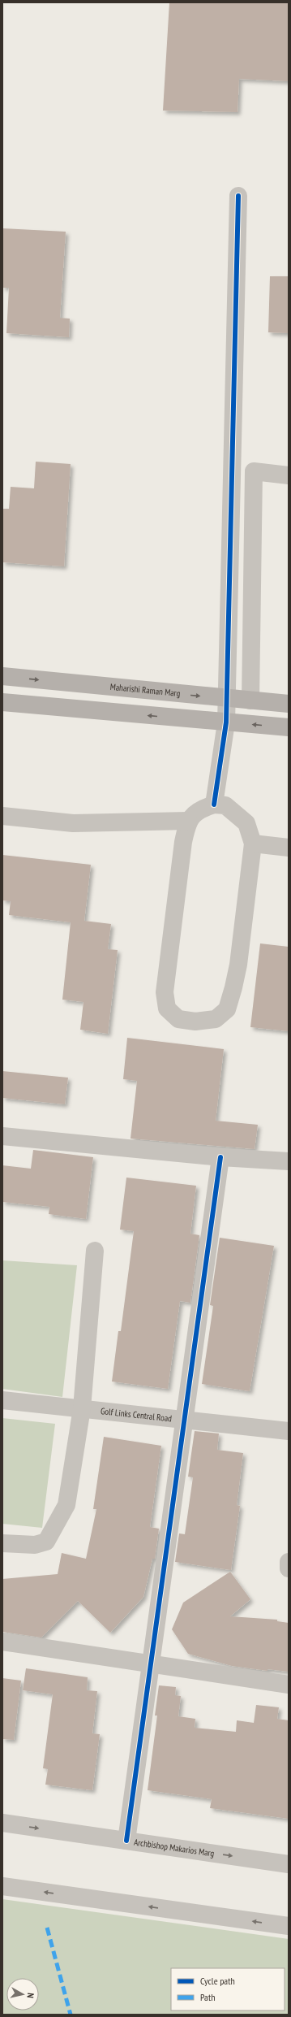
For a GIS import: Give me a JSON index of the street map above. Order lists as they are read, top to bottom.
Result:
{
  "streets": {
    "main road": ["Maharishi Raman Marg"],
    "street": ["Golf Links Central Road", "Archbishop Makarios Marg"]
  },
  "legend": ["Cycle path", "Path"],
  "north": "right"
}
